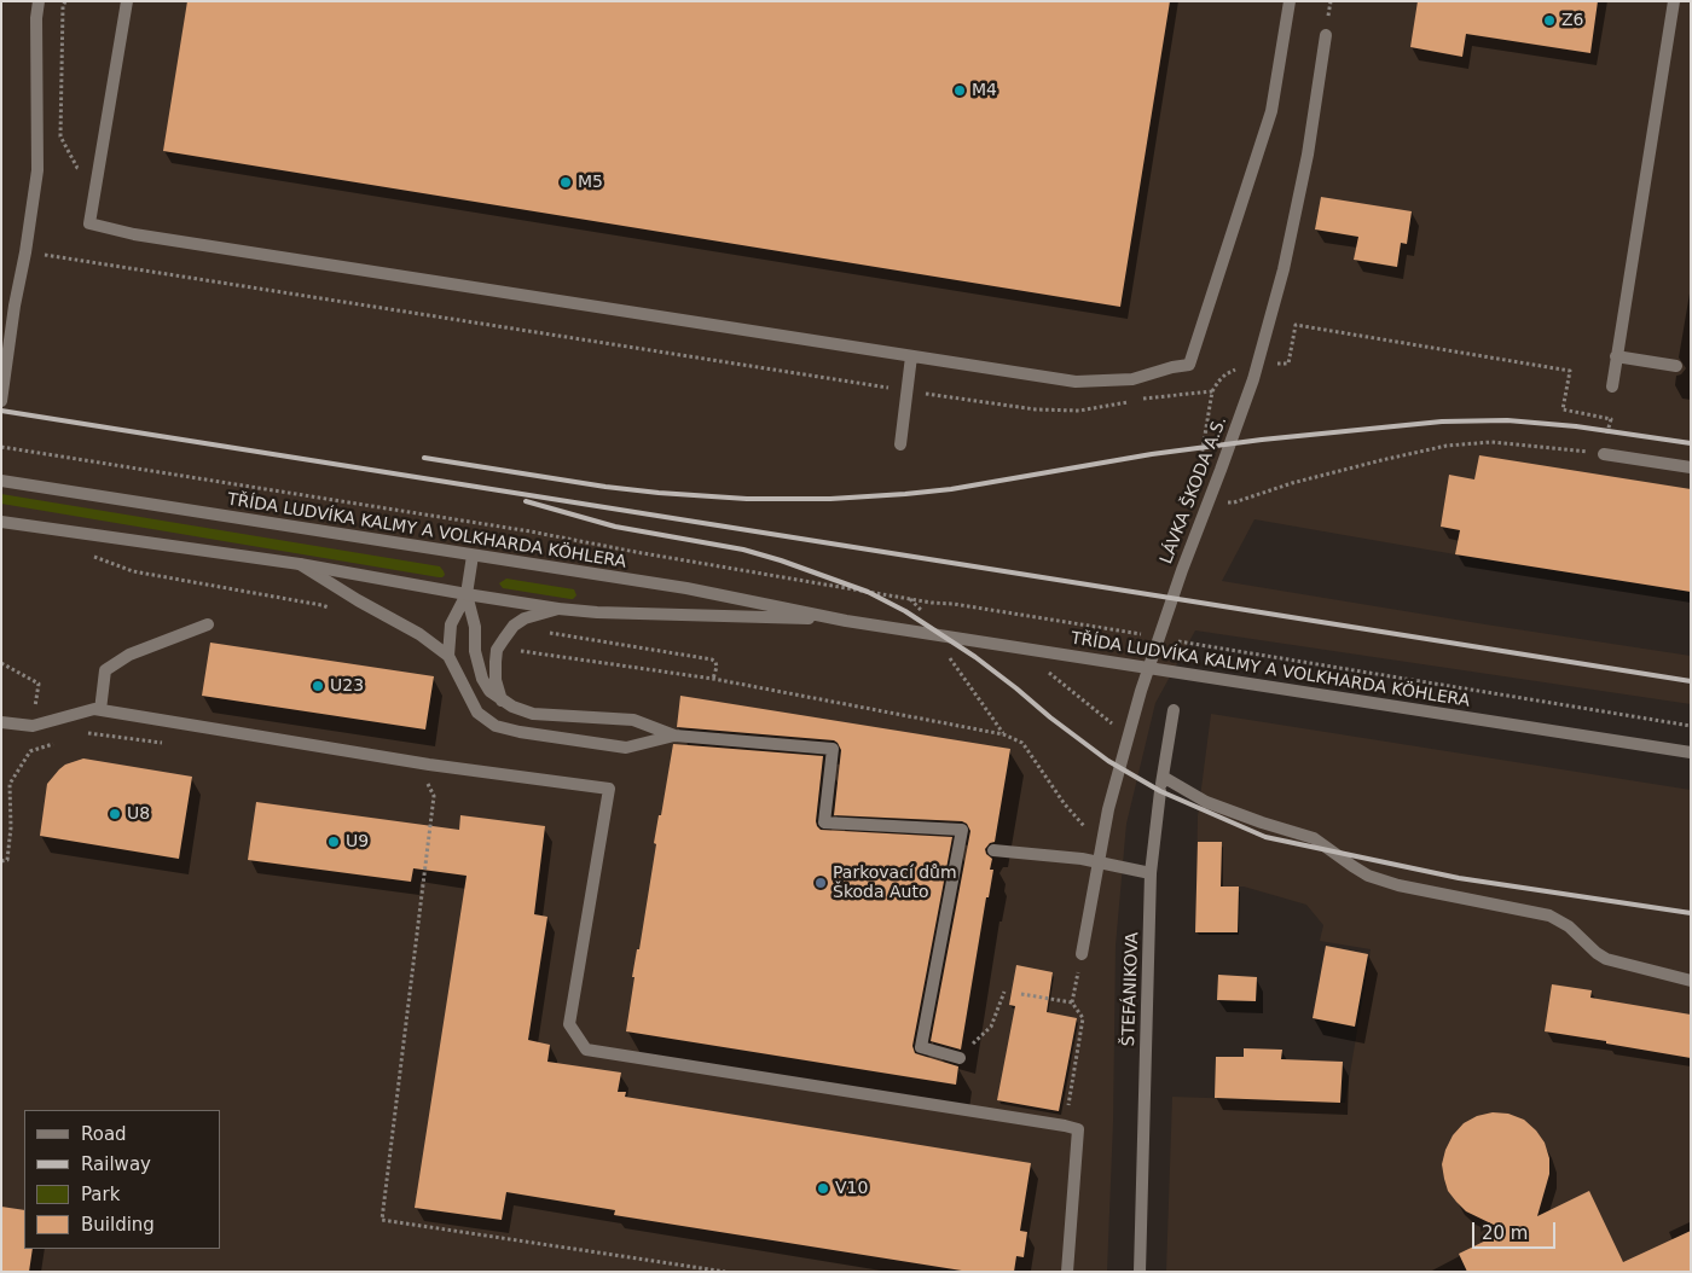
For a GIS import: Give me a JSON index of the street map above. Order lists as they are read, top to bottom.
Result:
{
  "streets": {
    "street": ["LÁVKA ŠKODA A.S.", "TŘÍDA LUDVÍKA KALMY A VOLKHARDA KÖHLERA", "ŠTEFÁNIKOVA"]
  },
  "places": [
    "Z6",
    "M4",
    "M5",
    "U23",
    "U8",
    "U9",
    "Parkovací dům Škoda Auto",
    "V10"
  ],
  "legend": [
    "Road",
    "Railway",
    "Park",
    "Building"
  ],
  "scale_bar": "20 m"
}
